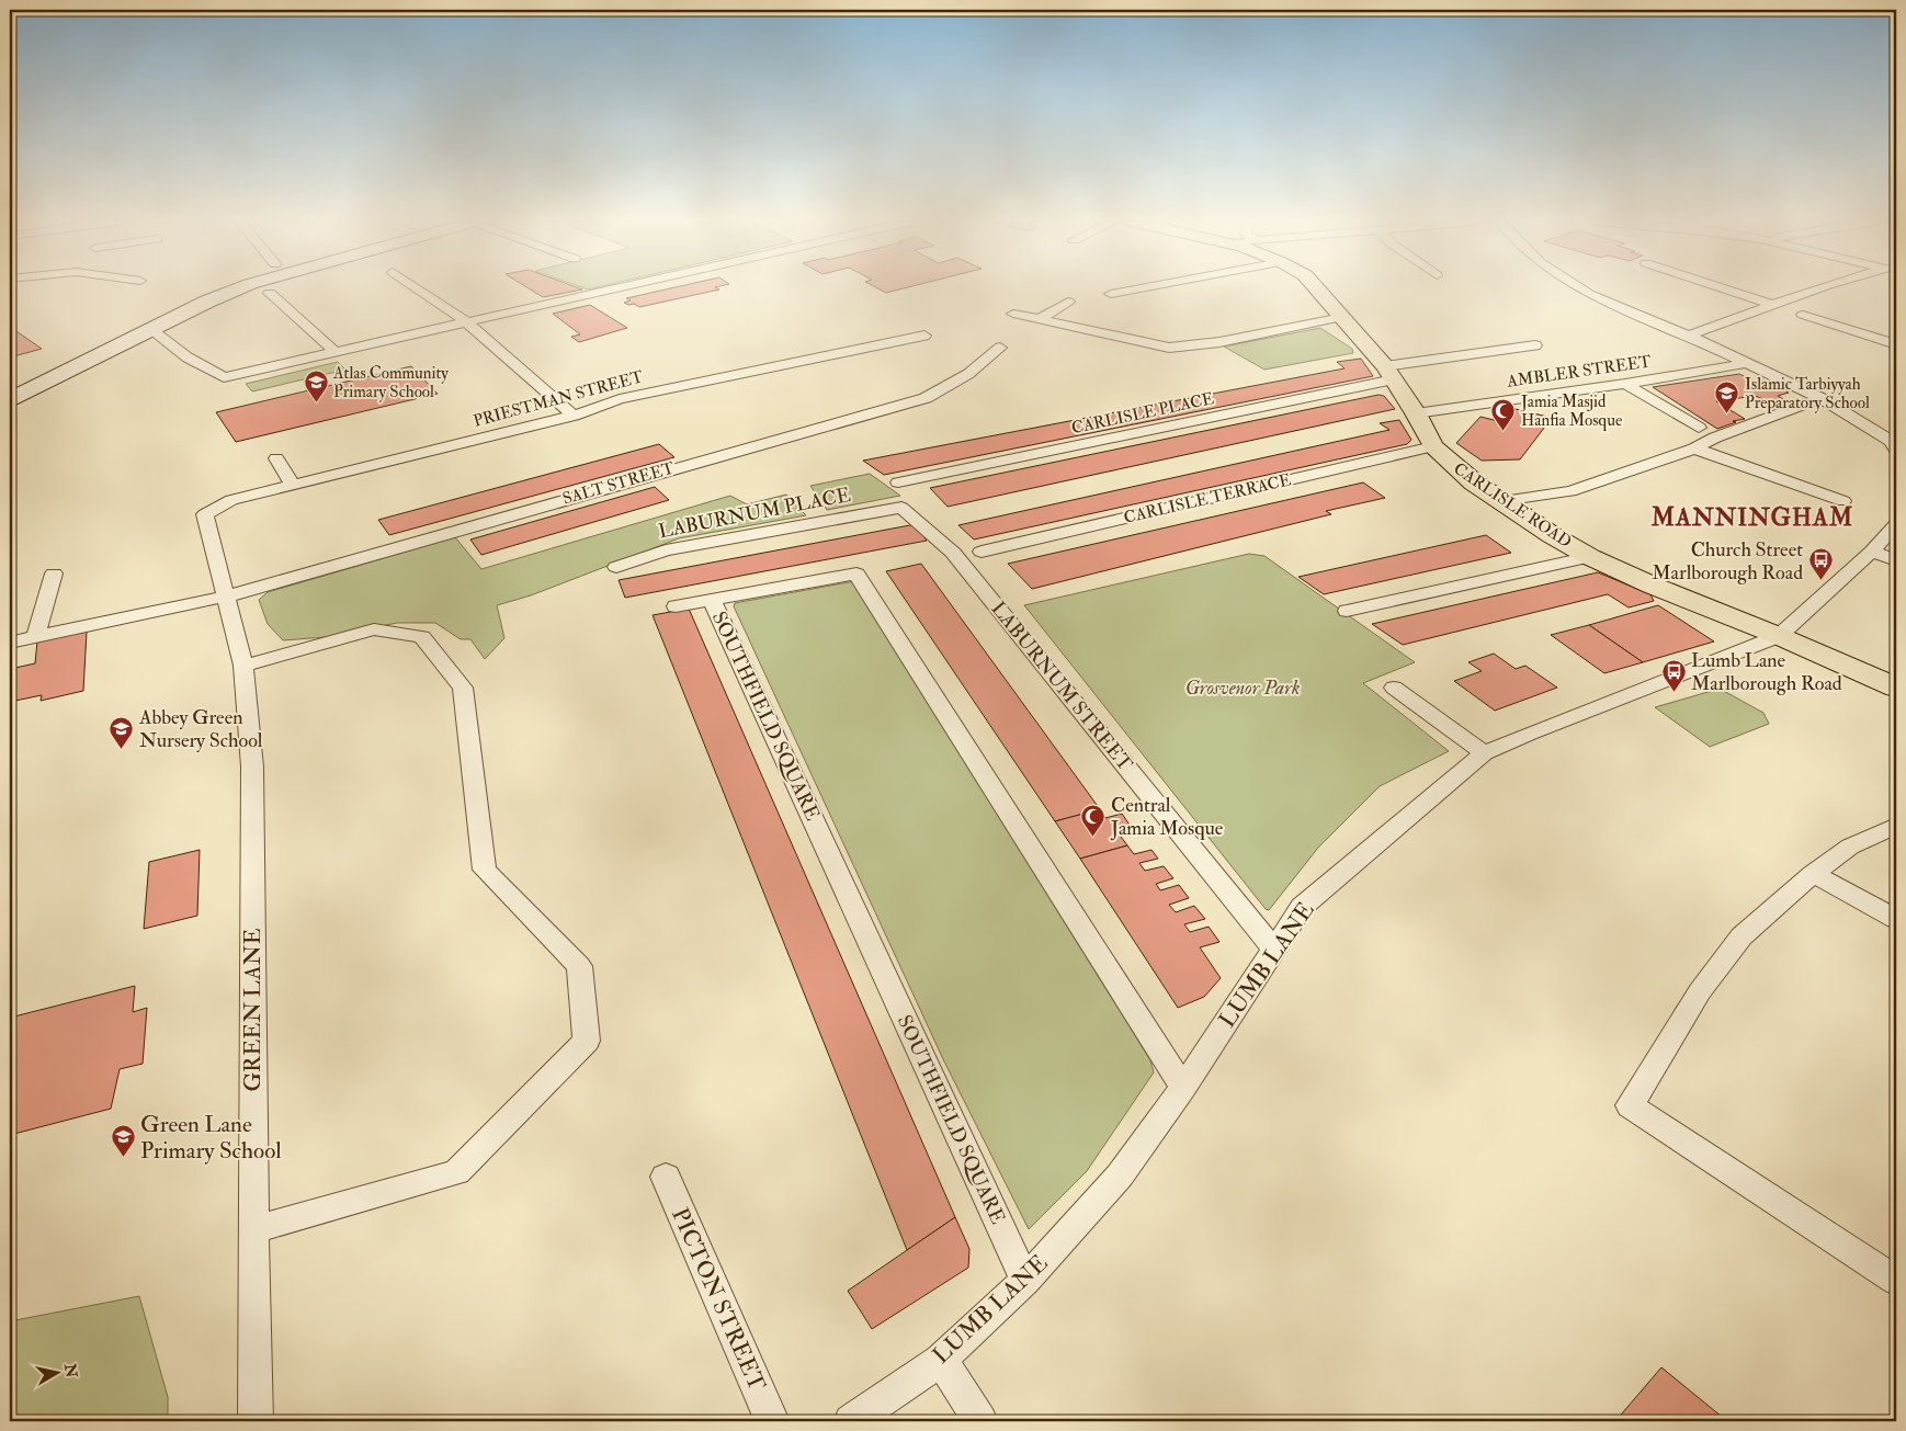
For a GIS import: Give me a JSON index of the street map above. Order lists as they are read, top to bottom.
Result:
{
  "streets": {
    "main road": ["CARLISLE ROAD"],
    "street": [
      "AMBLER STREET",
      "PRIESTMAN STREET",
      "CARLISLE PLACE",
      "SALT STREET",
      "CARLISLE TERRACE",
      "LABURNUM PLACE",
      "LABURNUM STREET",
      "SOUTHFIELD SQUARE",
      "LUMB LANE",
      "GREEN LANE",
      "PICTON STREET"
    ]
  },
  "crossings": [
    ["AMBLER STREET", "CARLISLE ROAD"],
    ["PRIESTMAN STREET", "GREEN LANE"],
    ["CARLISLE PLACE", "CARLISLE ROAD"],
    ["SALT STREET", "GREEN LANE"],
    ["CARLISLE TERRACE", "CARLISLE ROAD"],
    ["CARLISLE ROAD", "LUMB LANE"],
    ["LABURNUM PLACE", "LABURNUM STREET"],
    ["LABURNUM STREET", "LUMB LANE"],
    ["SOUTHFIELD SQUARE", "LUMB LANE"]
  ],
  "districts": ["MANNINGHAM"],
  "parks": ["Grosvenor Park"],
  "places": {
    "school or university": [
      "Atlas Community Primary School",
      "Islamic Tarbiyyah Preparatory School",
      "Abbey Green Nursery School",
      "Green Lane Primary School"
    ],
    "mosque": ["Jamia Masjid Hanfia Mosque", "Central Jamia Mosque"],
    "bus stop": ["Church Street Marlborough Road", "Lumb Lane Marlborough Road"]
  },
  "north": "right"
}
